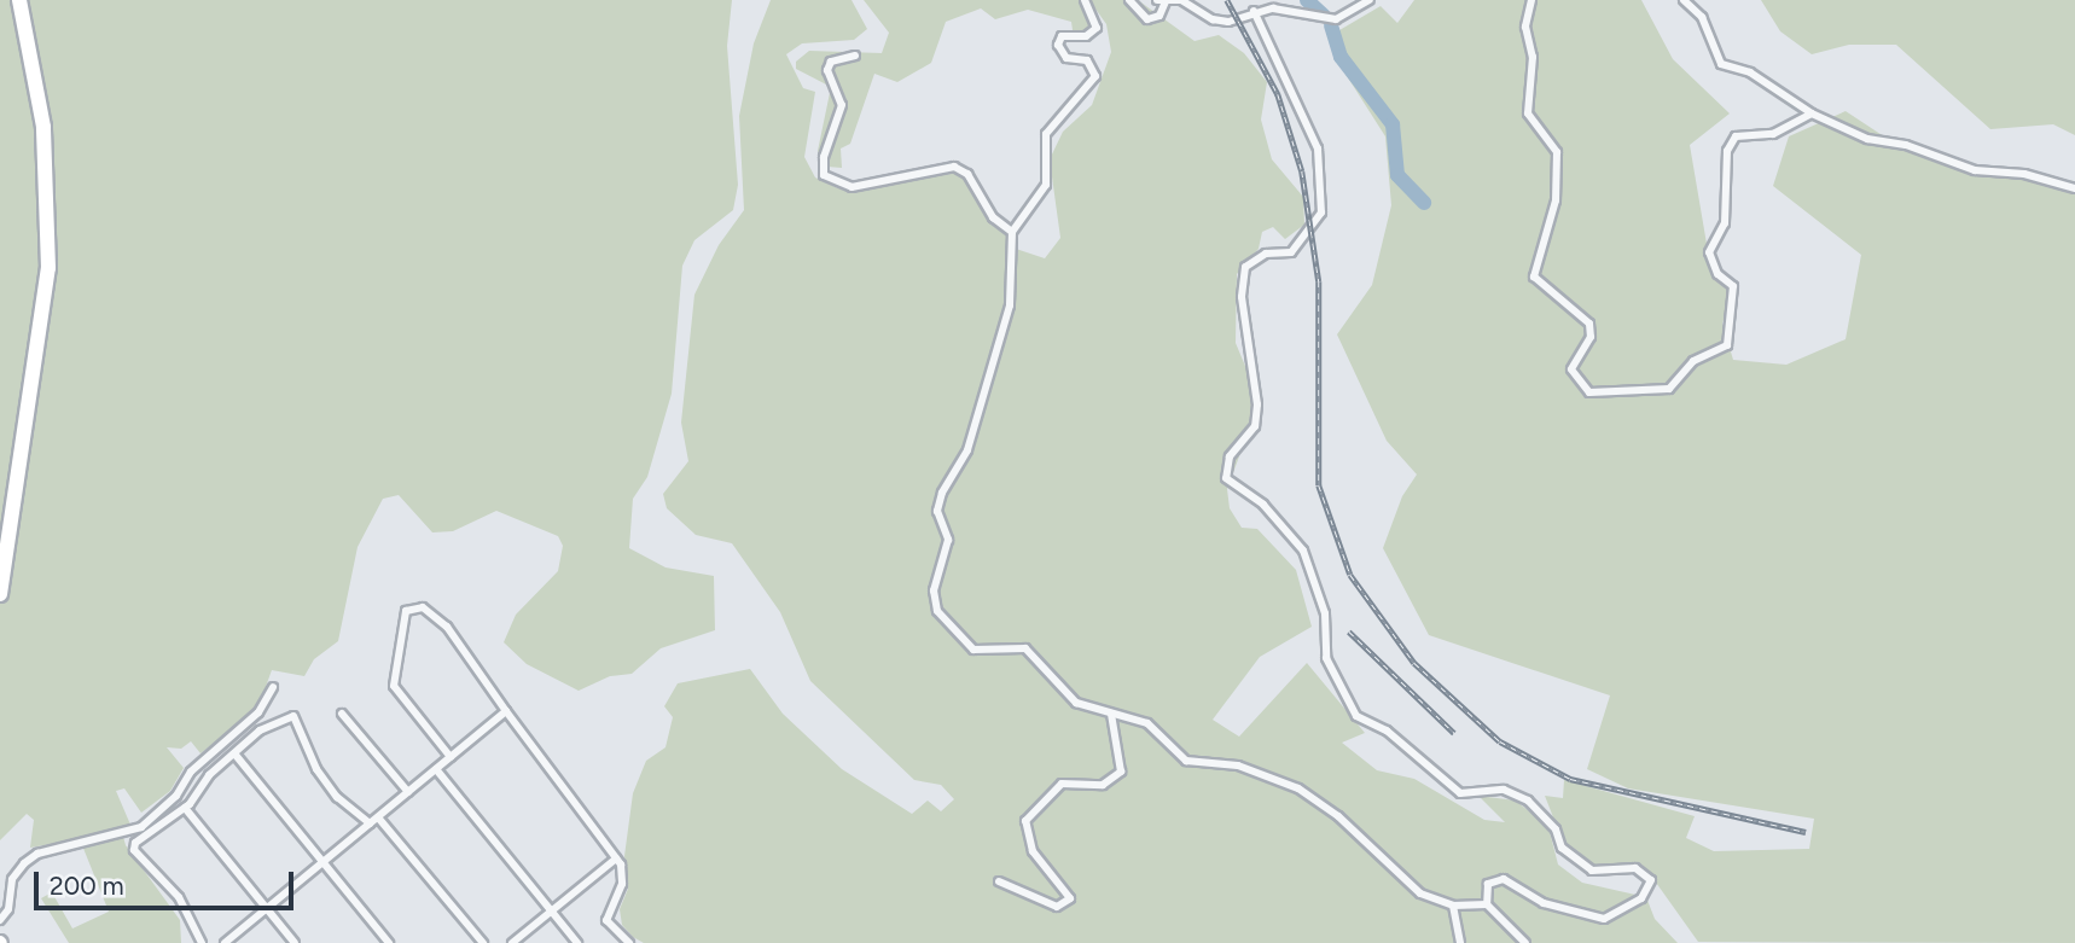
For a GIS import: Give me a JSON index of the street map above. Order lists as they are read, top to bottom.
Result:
{
  "scale_bar": "200 m"
}
